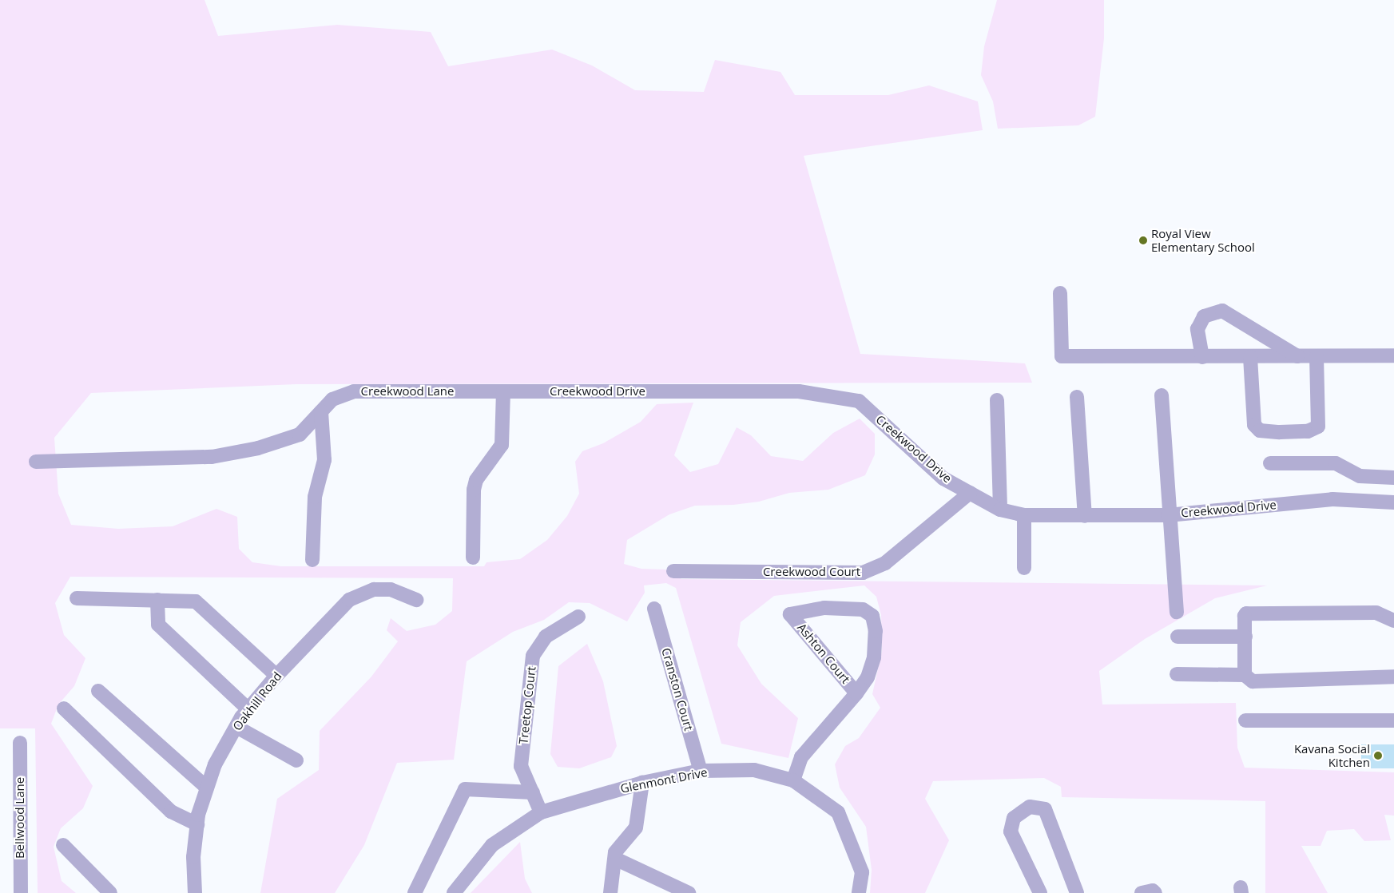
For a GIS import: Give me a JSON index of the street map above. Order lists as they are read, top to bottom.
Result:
{
  "streets": {
    "street": [
      "Creekwood Lane",
      "Creekwood Drive",
      "Creekwood Court",
      "Ashton Court",
      "Cranston Court",
      "Oakhill Road",
      "Treetop Court",
      "Glenmont Drive",
      "Bellwood Lane"
    ]
  },
  "crossings": [
    ["Creekwood Lane", "Creekwood Drive"],
    ["Creekwood Drive", "Creekwood Court"],
    ["Ashton Court", "Glenmont Drive"],
    ["Cranston Court", "Glenmont Drive"],
    ["Treetop Court", "Glenmont Drive"]
  ],
  "places": ["Royal View Elementary School", "Kavana Social Kitchen"]
}
